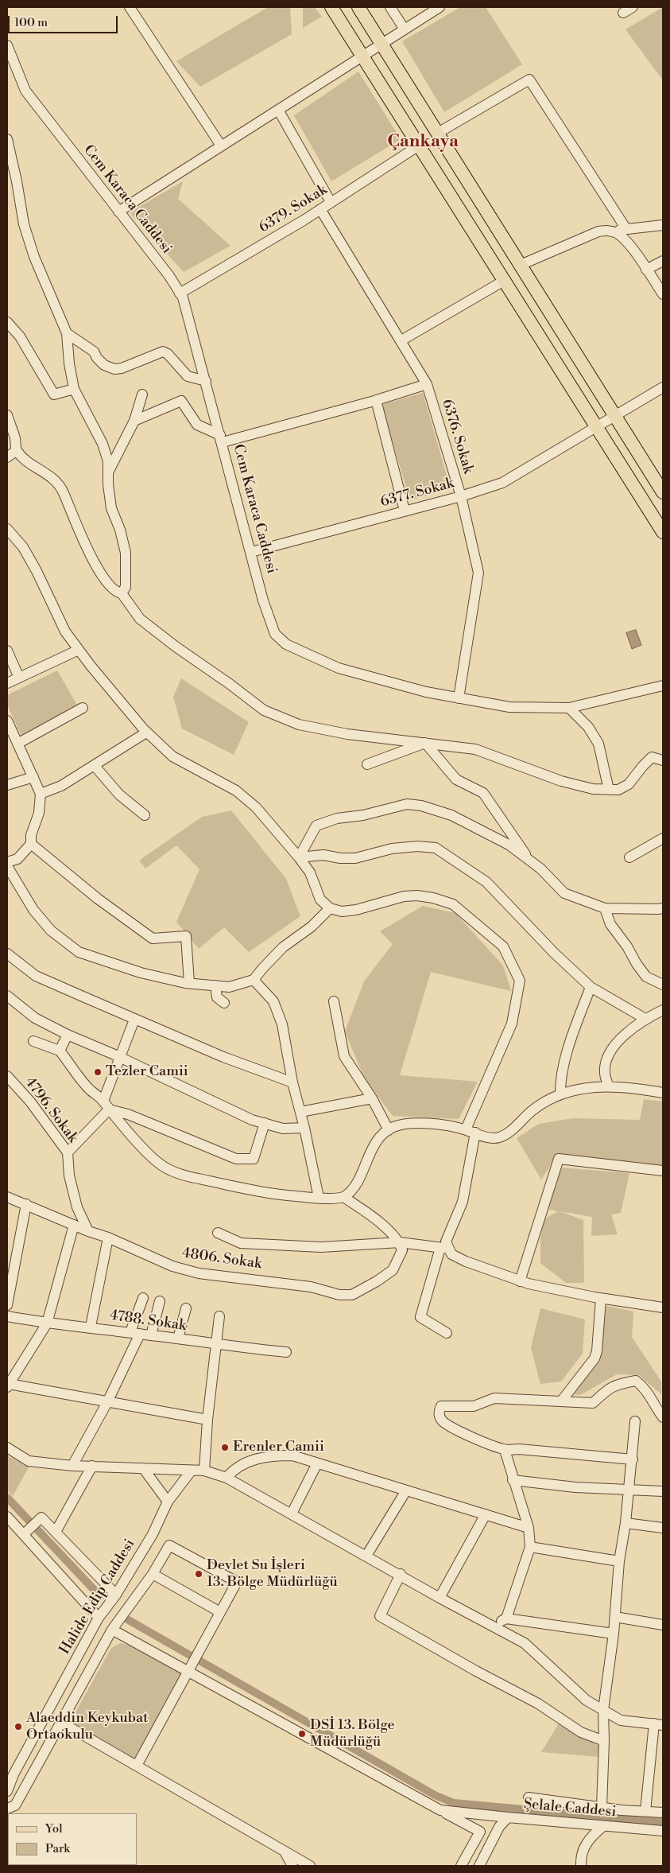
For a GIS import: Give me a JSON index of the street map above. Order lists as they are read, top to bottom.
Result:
{
  "streets": {
    "street": [
      "Cem Karaca Caddesi",
      "6379. Sokak",
      "6376. Sokak",
      "6377. Sokak",
      "4796. Sokak",
      "4806. Sokak",
      "4788. Sokak",
      "Halide Edip Caddesi",
      "Şelale Caddesi"
    ]
  },
  "crossings": [
    ["Cem Karaca Caddesi", "6379. Sokak"],
    ["Cem Karaca Caddesi", "6376. Sokak"],
    ["Cem Karaca Caddesi", "6377. Sokak"],
    ["6379. Sokak", "6376. Sokak"],
    ["6376. Sokak", "6377. Sokak"],
    ["4796. Sokak", "4806. Sokak"]
  ],
  "districts": ["Çankaya"],
  "places": [
    "Tezler Camii",
    "Erenler Camii",
    "Devlet Su İşleri 13. Bölge Müdürlüğü",
    "Alaeddin Keykubat Ortaokulu",
    "DSİ 13. Bölge Müdürlüğü"
  ],
  "legend": ["Yol", "Park"],
  "scale_bar": "100 m"
}
